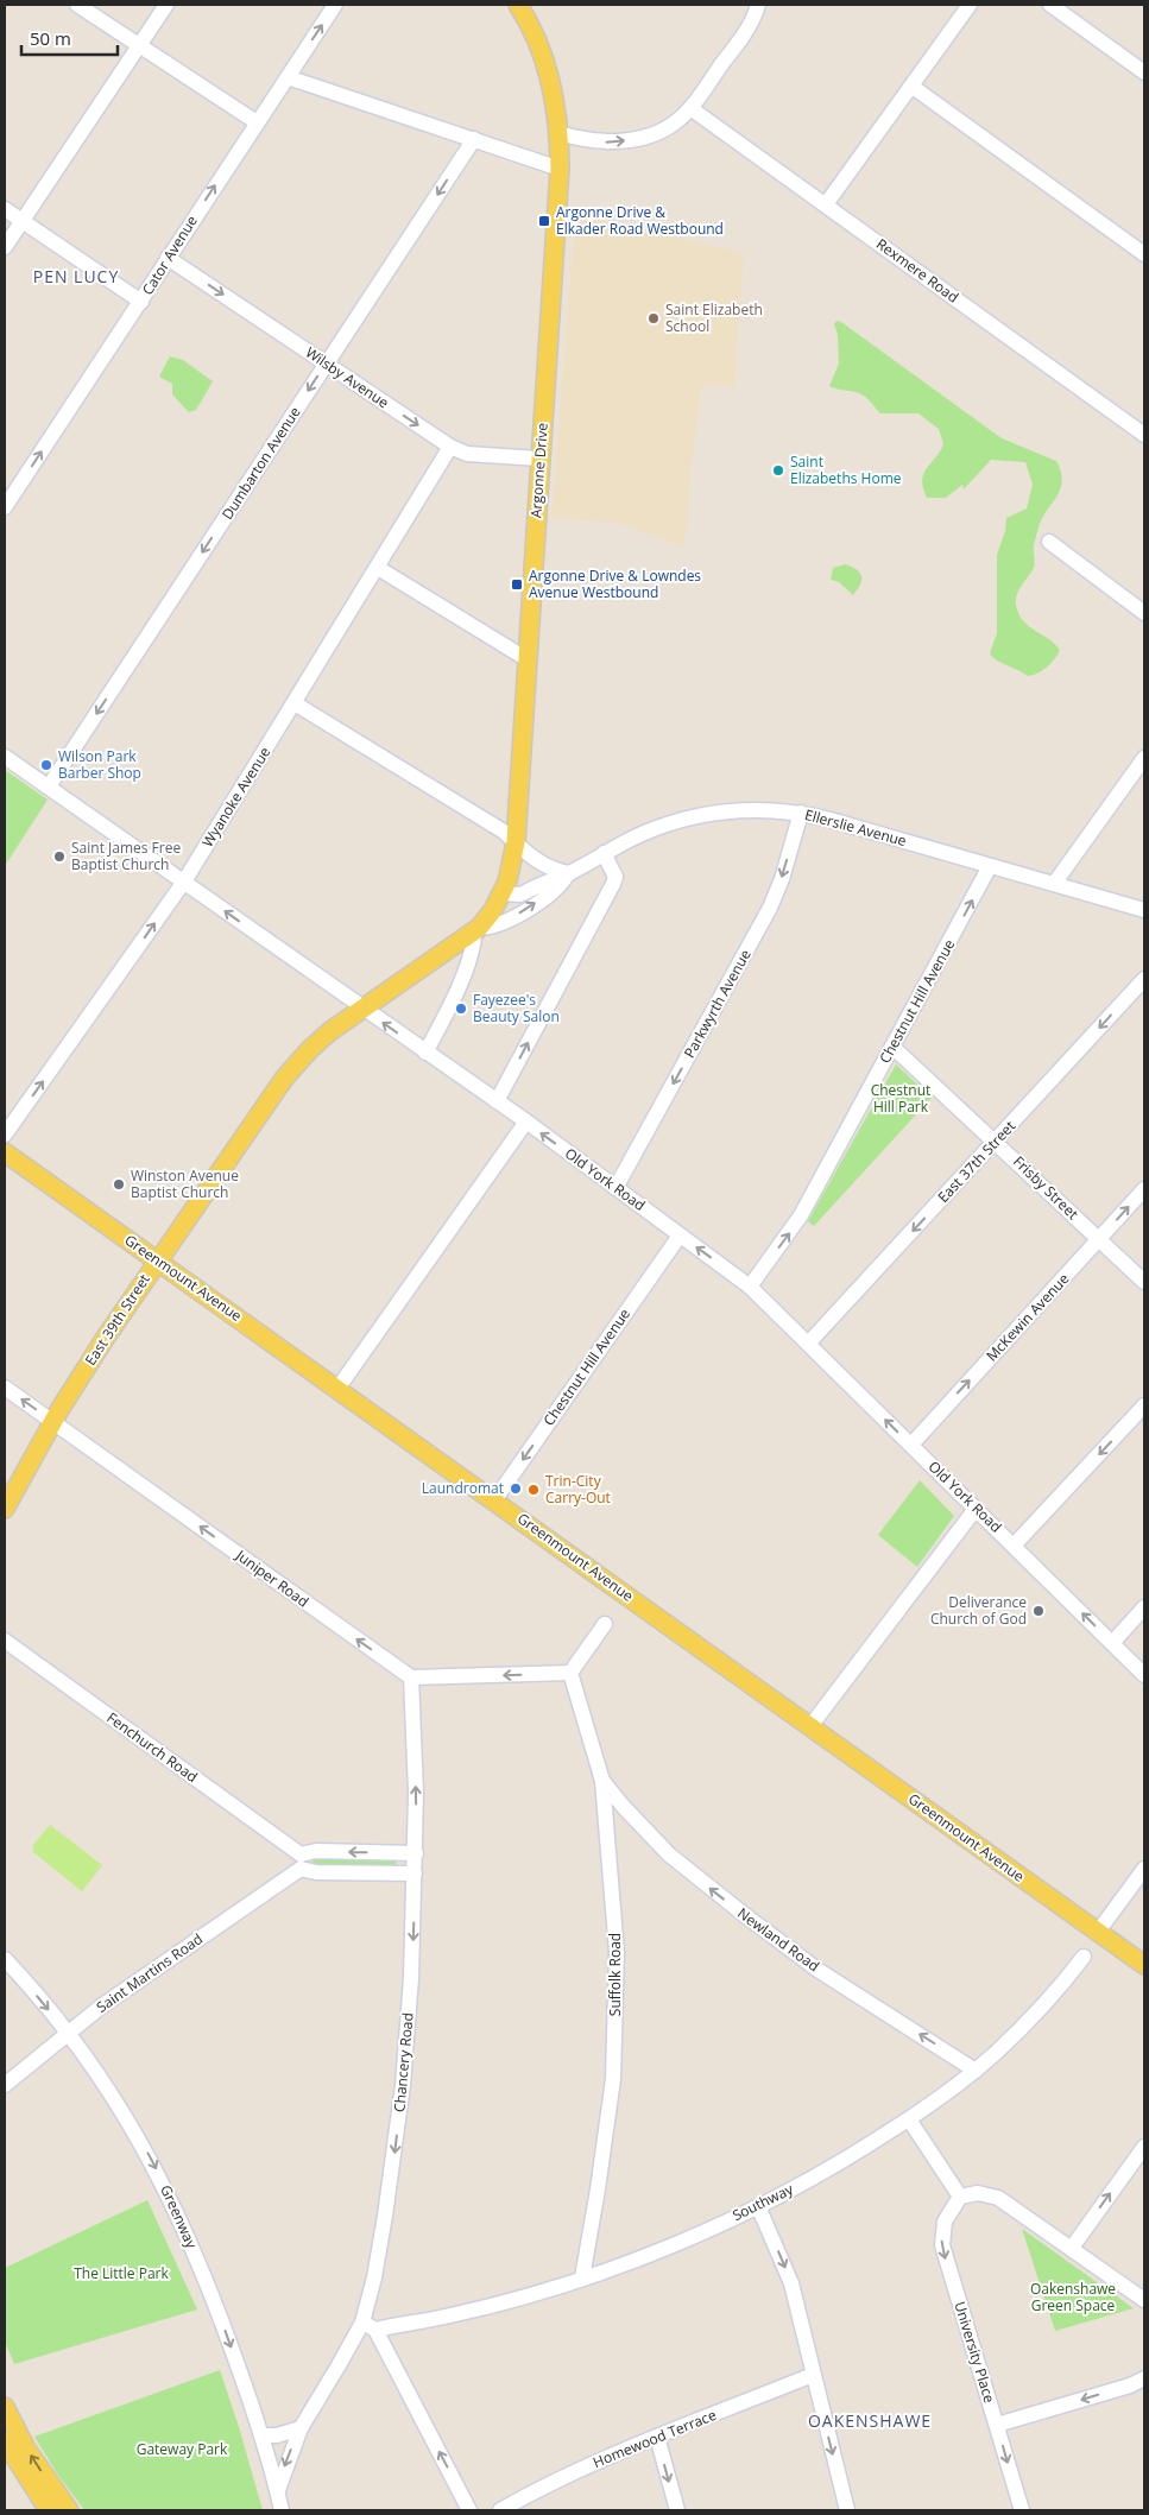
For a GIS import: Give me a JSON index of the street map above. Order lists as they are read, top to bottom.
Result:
{
  "streets": {
    "main road": ["Argonne Drive", "Greenmount Avenue", "East 39th Street"],
    "street": [
      "Cator Avenue",
      "Rexmere Road",
      "Wilsby Avenue",
      "Dumbarton Avenue",
      "Wyanoke Avenue",
      "Ellerslie Avenue",
      "Chestnut Hill Avenue",
      "Parkwyrth Avenue",
      "East 37th Street",
      "Old York Road",
      "Frisby Street",
      "McKewin Avenue",
      "Juniper Road",
      "Fenchurch Road",
      "Newland Road",
      "Saint Martins Road",
      "Suffolk Road",
      "Chancery Road",
      "Southway",
      "Greenway",
      "University Place",
      "Homewood Terrace"
    ]
  },
  "crossings": [
    ["Cator Avenue", "Wilsby Avenue"],
    ["Wilsby Avenue", "Dumbarton Avenue"],
    ["Wilsby Avenue", "Argonne Drive"],
    ["Wilsby Avenue", "Wyanoke Avenue"],
    ["Dumbarton Avenue", "Old York Road"],
    ["Argonne Drive", "Ellerslie Avenue"],
    ["Wyanoke Avenue", "Old York Road"],
    ["Ellerslie Avenue", "Chestnut Hill Avenue"],
    ["Ellerslie Avenue", "Parkwyrth Avenue"],
    ["Chestnut Hill Avenue", "Old York Road"],
    ["Chestnut Hill Avenue", "Frisby Street"],
    ["Chestnut Hill Avenue", "Greenmount Avenue"],
    ["Parkwyrth Avenue", "Old York Road"],
    ["East 37th Street", "Old York Road"],
    ["East 37th Street", "Frisby Street"],
    ["Old York Road", "McKewin Avenue"],
    ["Old York Road", "East 39th Street"],
    ["Frisby Street", "McKewin Avenue"],
    ["Greenmount Avenue", "East 39th Street"],
    ["East 39th Street", "Juniper Road"],
    ["Juniper Road", "Chancery Road"],
    ["Fenchurch Road", "Saint Martins Road"],
    ["Newland Road", "Suffolk Road"],
    ["Newland Road", "Southway"],
    ["Saint Martins Road", "Greenway"],
    ["Suffolk Road", "Southway"],
    ["Chancery Road", "Southway"],
    ["Chancery Road", "Greenway"]
  ],
  "one_way": [
    "Cator Avenue",
    "Wilsby Avenue",
    "Dumbarton Avenue",
    "Wyanoke Avenue",
    "Parkwyrth Avenue",
    "East 37th Street",
    "Old York Road",
    "McKewin Avenue",
    "Juniper Road",
    "Newland Road",
    "Greenway",
    "University Place"
  ],
  "districts": ["PEN LUCY", "OAKENSHAWE"],
  "parks": [
    "Chestnut Hill Park",
    "The Little Park",
    "Oakenshawe Green Space",
    "Gateway Park"
  ],
  "places": {
    "transit": ["Argonne Drive & Elkader Road Westbound", "Argonne Drive & Lowndes Avenue Westbound"],
    "other": [
      "Saint Elizabeth School",
      "Saint Elizabeths Home",
      "Wilson Park Barber Shop",
      "Saint James Free Baptist Church",
      "Fayezee's Beauty Salon",
      "Winston Avenue Baptist Church",
      "Laundromat",
      "Trin-City Carry-Out",
      "Deliverance Church of God"
    ]
  },
  "scale_bar": "50 m"
}
